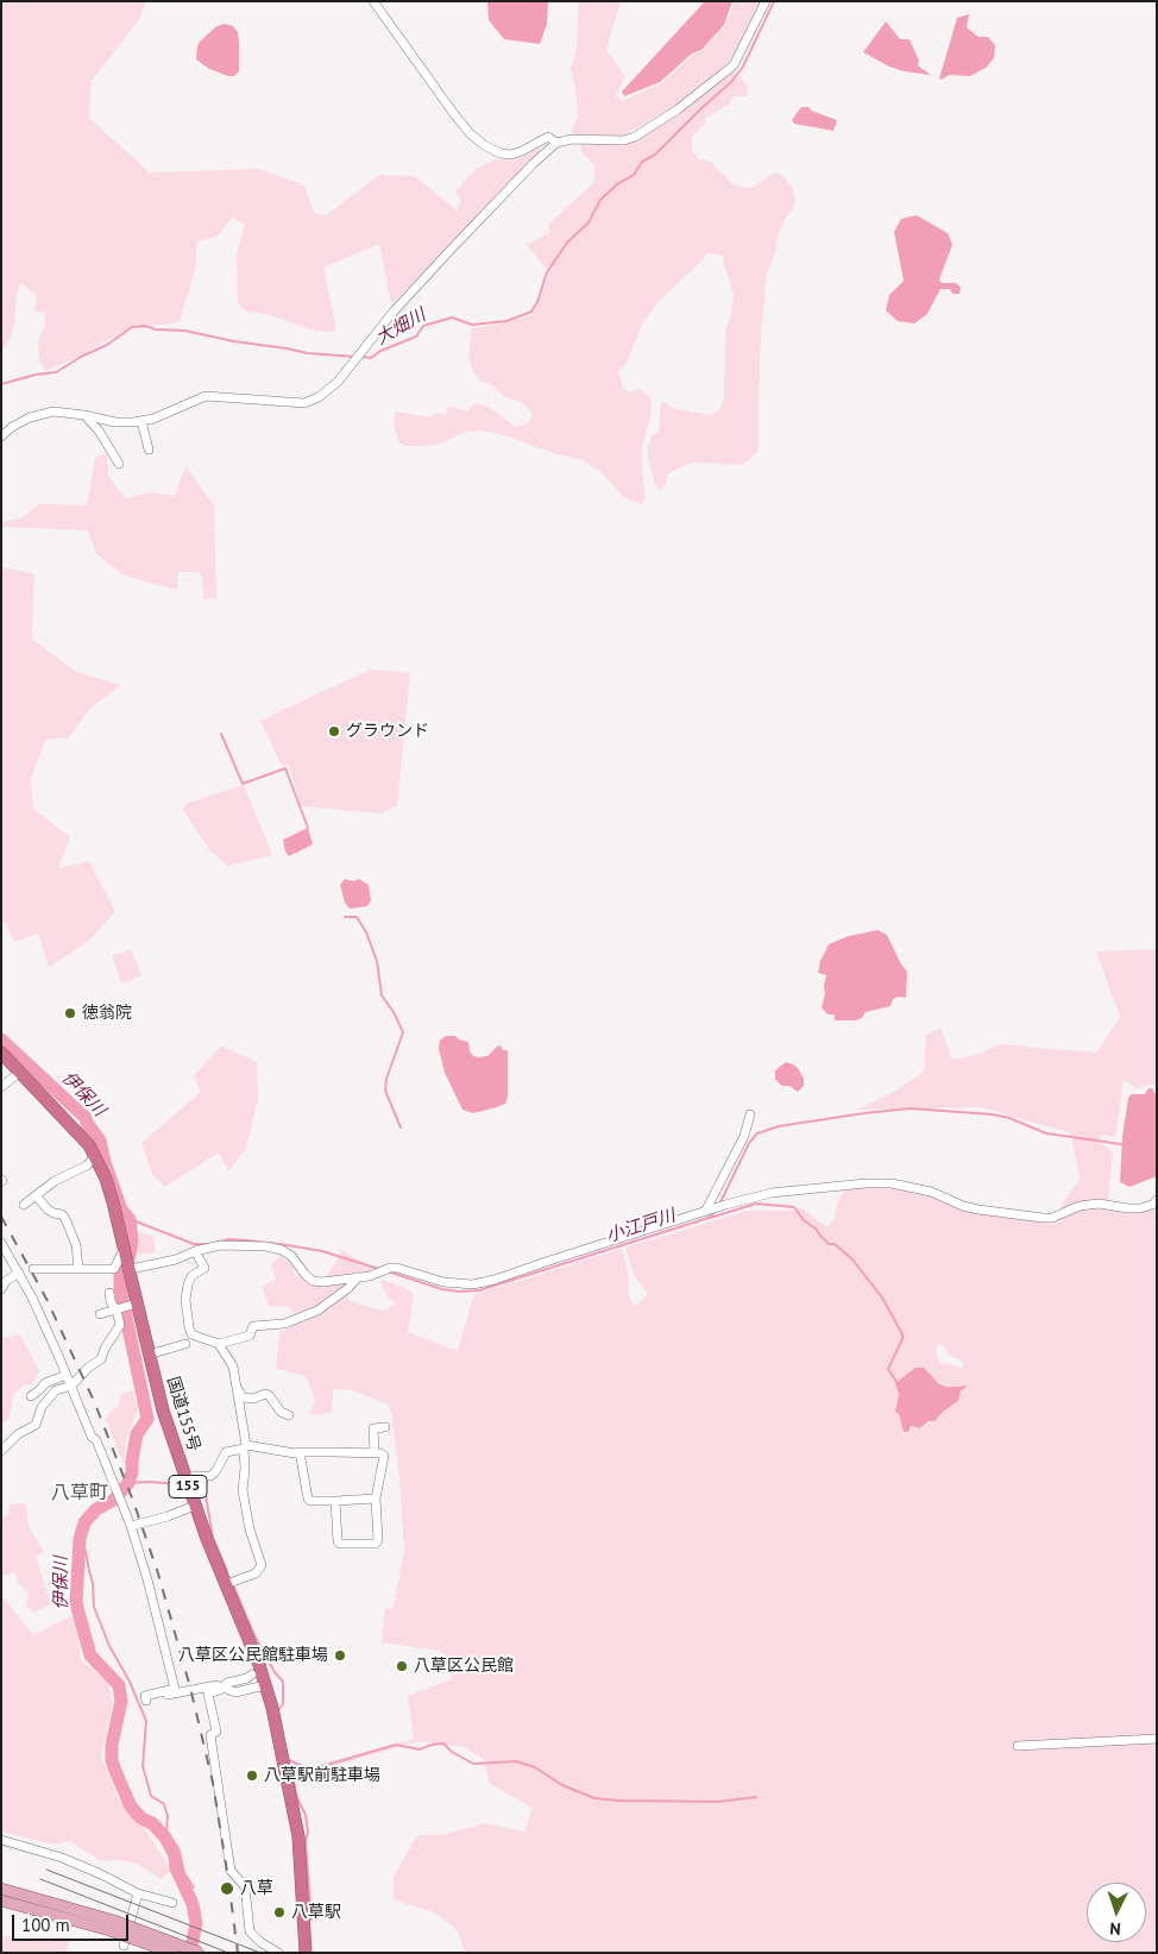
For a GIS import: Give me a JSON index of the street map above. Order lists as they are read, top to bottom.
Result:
{
  "streets": {
    "highway": ["国道155号", "155"]
  },
  "districts": ["八草町"],
  "water": ["大畑川", "伊保川", "小江戸川"],
  "places": [
    "グラウンド",
    "徳翁院",
    "八草区公民館駐車場",
    "八草区公民館",
    "八草駅前駐車場",
    "八草",
    "八草駅"
  ],
  "scale_bar": "100 m",
  "north": "bottom"
}
